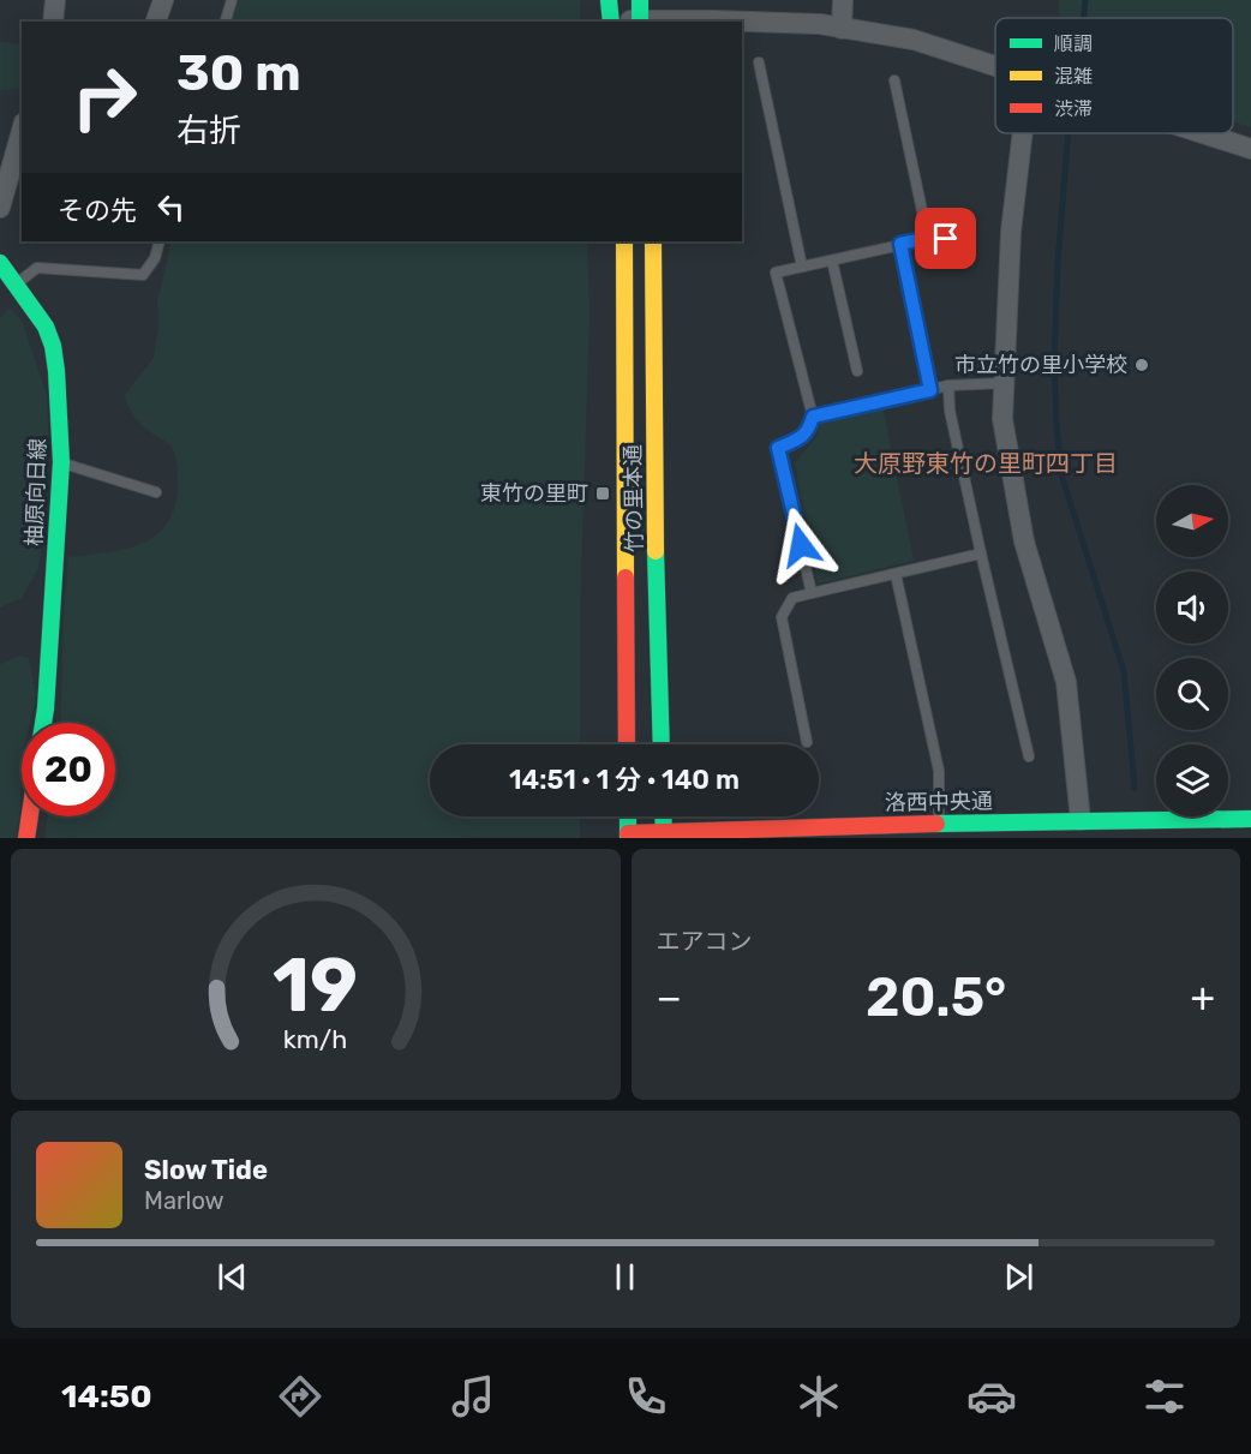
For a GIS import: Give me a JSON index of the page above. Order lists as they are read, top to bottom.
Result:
{
  "streets": {
    "street": ["柚原向日線", "竹の里本通", "洛西中央通"]
  },
  "districts": ["大原野東竹の里町四丁目"],
  "places": {
    "other": ["市立竹の里小学校"],
    "transit": ["東竹の里町"]
  },
  "legend": ["順調", "混雑", "渋滞"],
  "north": "right",
  "page": {
    "turn": ["30 m", "右折"],
    "then": "その先",
    "limit": "20",
    "trip": "14:51 · 1 分 · 140 m",
    "tile": "エアコン",
    "heat": ["−", "20.5°", "+"],
    "song": ["Slow Tide", "Marlow"],
    "tabs": "14:50",
    "gauge": ["19", "km/h"]
  }
}
